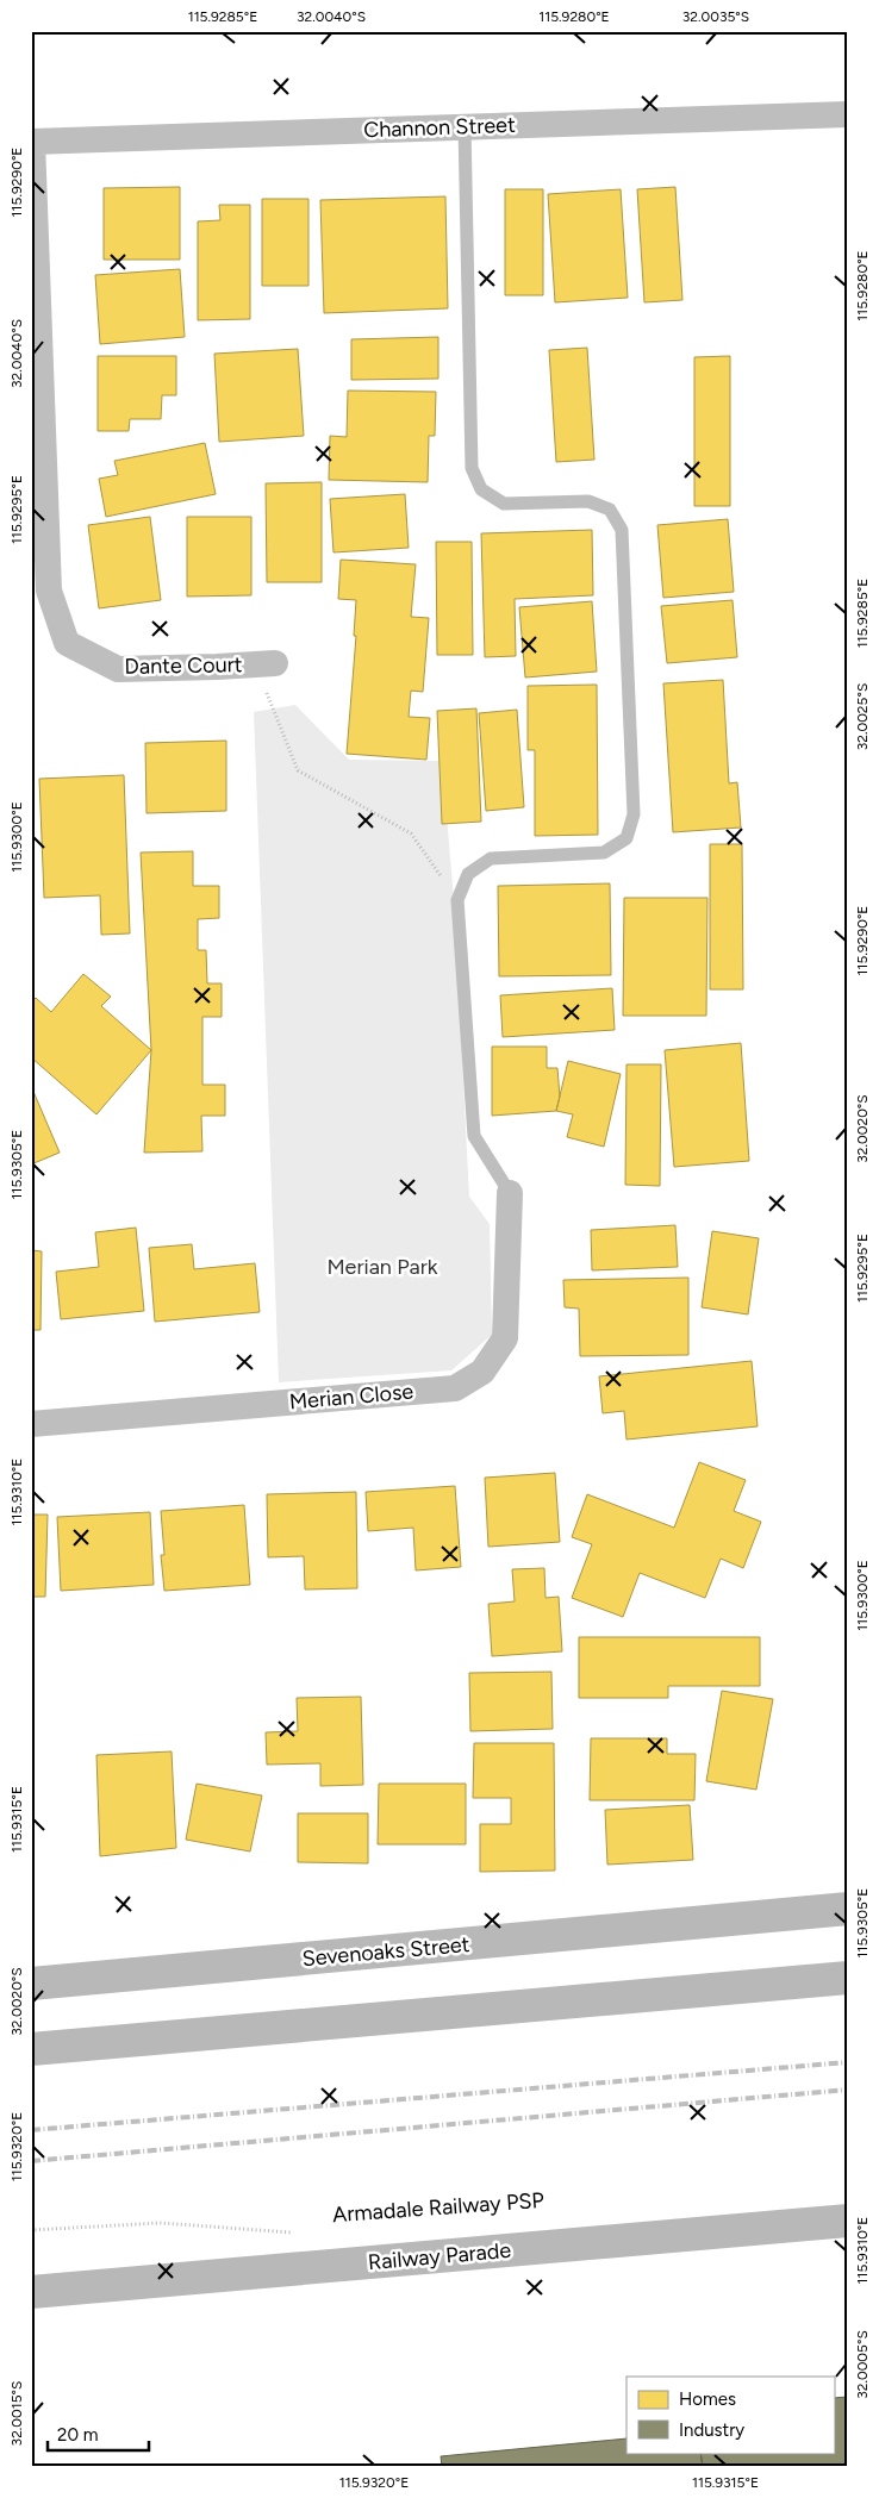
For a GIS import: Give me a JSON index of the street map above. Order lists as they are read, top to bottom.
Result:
{
  "streets": {
    "main road": ["Sevenoaks Street", "Railway Parade"],
    "street": ["Channon Street", "Dante Court", "Merian Close"]
  },
  "crossings": [
    ["Channon Street", "Dante Court"]
  ],
  "parks": ["Merian Park"],
  "legend": ["Homes", "Industry"],
  "scale_bar": "20 m",
  "coordinates": [
    "115.9285°E",
    "32.0040°S",
    "115.9280°E",
    "32.0035°S",
    "115.9290°E",
    "115.9295°E",
    "32.0025°S",
    "115.9300°E",
    "32.0020°S",
    "115.9305°E",
    "115.9310°E",
    "115.9315°E",
    "115.9320°E",
    "32.0005°S",
    "32.0015°S"
  ]
}
